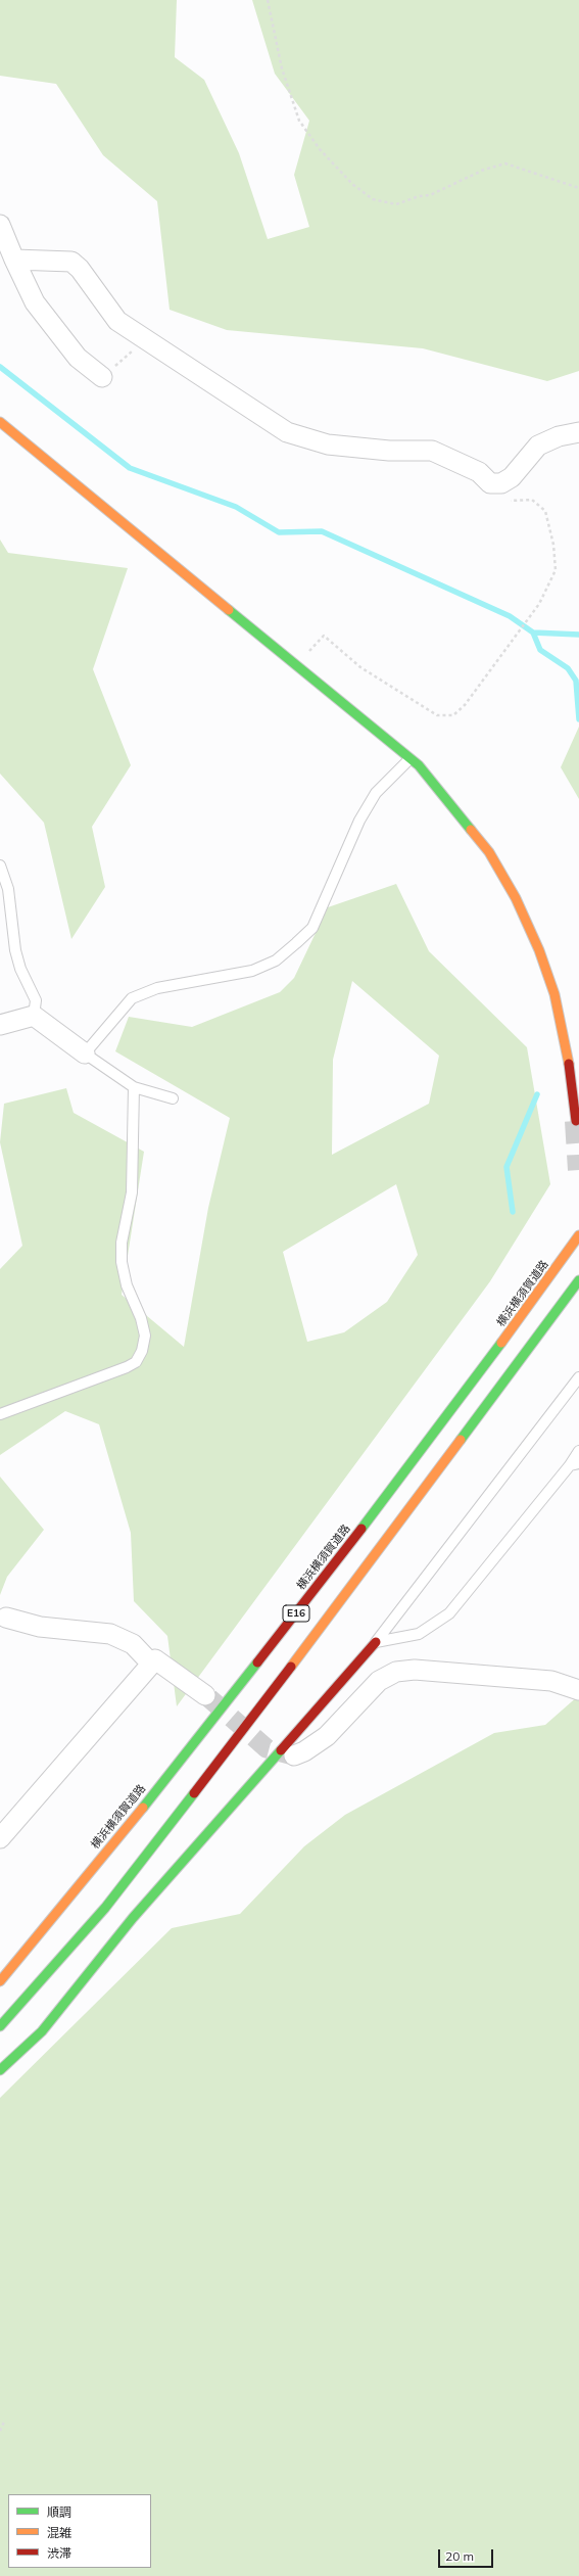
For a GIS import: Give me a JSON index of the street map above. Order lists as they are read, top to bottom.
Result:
{
  "streets": {
    "main road": ["横浜横須賀道路", "E16"]
  },
  "legend": ["順調", "混雑", "渋滞"],
  "scale_bar": "20 m"
}
